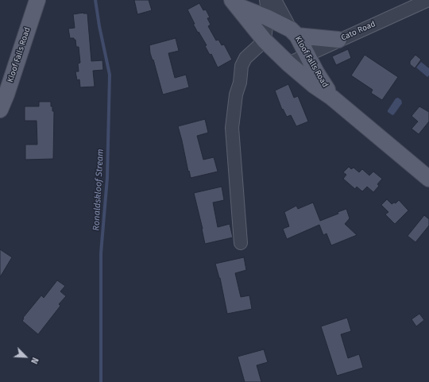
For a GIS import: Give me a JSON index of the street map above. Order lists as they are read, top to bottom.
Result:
{
  "streets": {
    "main road": ["Kloof Falls Road"],
    "street": ["Cato Road"]
  },
  "crossings": [
    ["Cato Road", "Kloof Falls Road"]
  ],
  "water": ["Ronaldskloof Stream"],
  "north": "bottom right"
}
